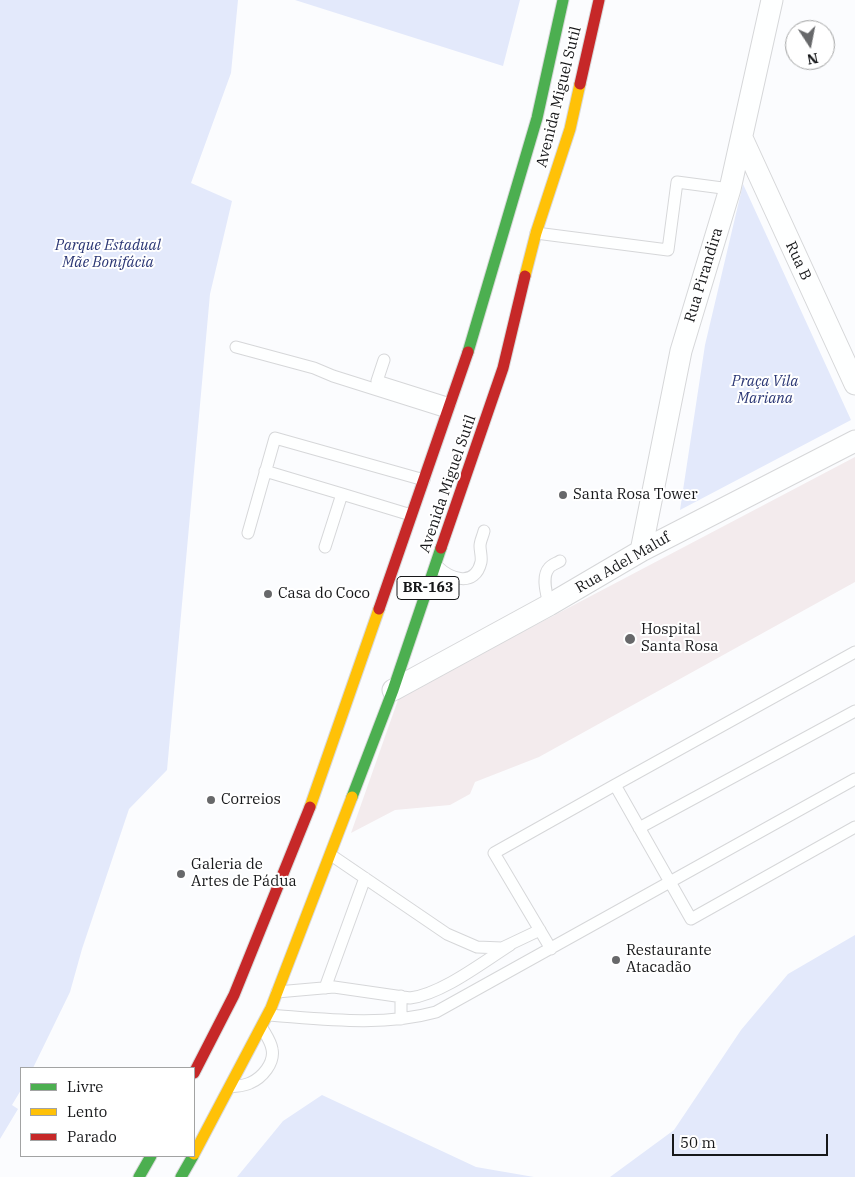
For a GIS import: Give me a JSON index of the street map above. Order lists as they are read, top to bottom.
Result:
{
  "streets": {
    "highway": ["Avenida Miguel Sutil", "BR-163"],
    "street": ["Rua B", "Rua Pirandira", "Rua Adel Maluf"]
  },
  "crossings": [
    ["Avenida Miguel Sutil", "Rua Adel Maluf"],
    ["Rua B", "Rua Pirandira"],
    ["Rua Pirandira", "Rua Adel Maluf"]
  ],
  "parks": ["Parque Estadual Mãe Bonifácia", "Praça Vila Mariana"],
  "places": [
    "Santa Rosa Tower",
    "Casa do Coco",
    "Hospital Santa Rosa",
    "Correios",
    "Galeria de Artes de Pádua",
    "Restaurante Atacadão"
  ],
  "legend": ["Livre", "Lento", "Parado"],
  "scale_bar": "50 m",
  "north": "bottom"
}
